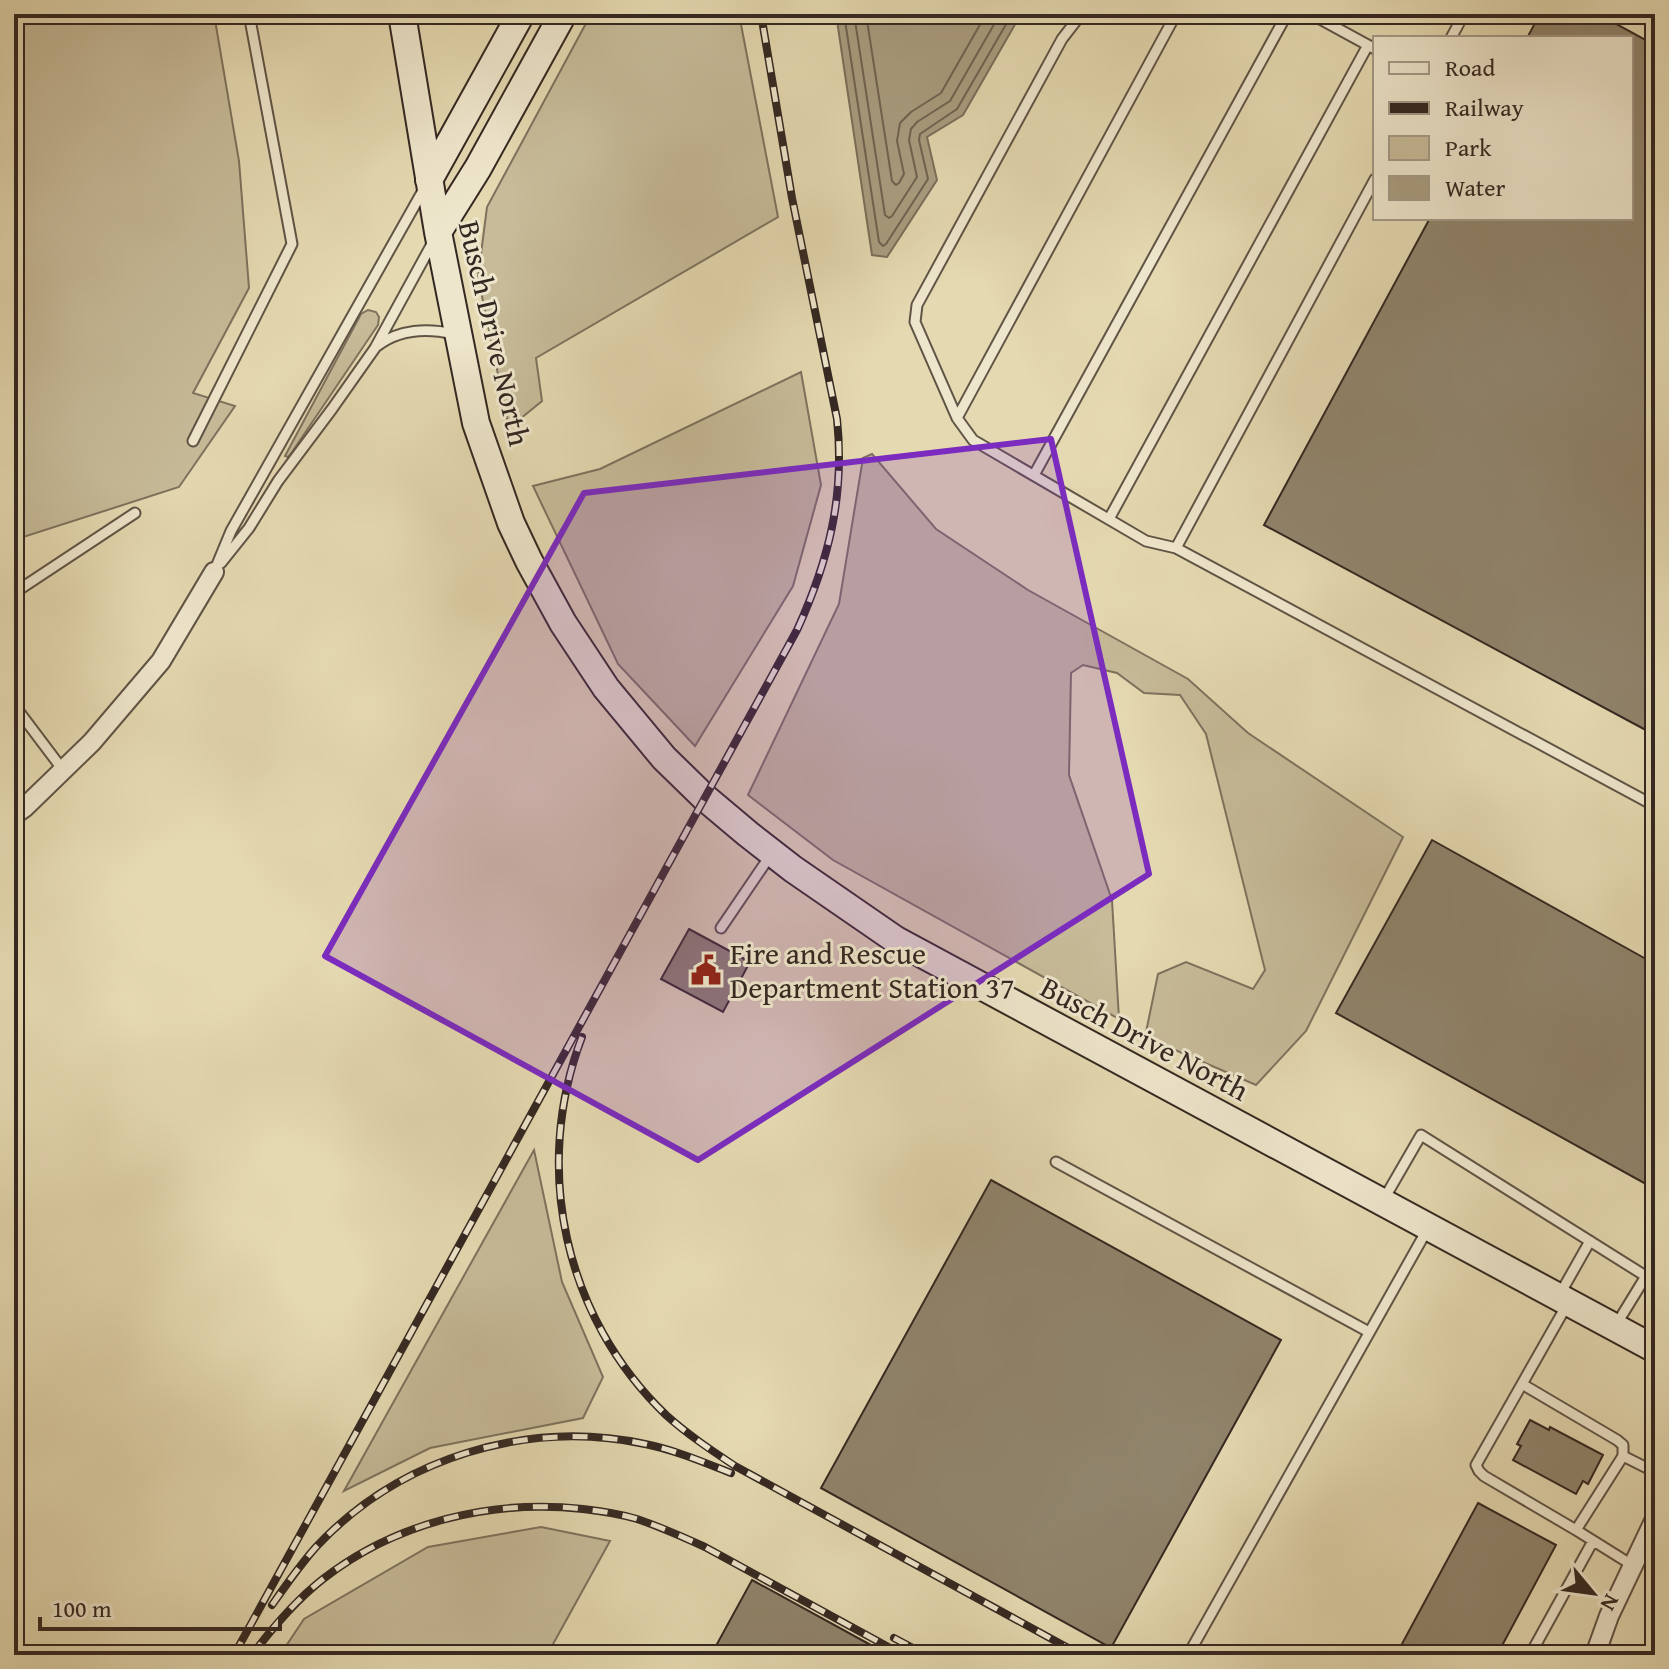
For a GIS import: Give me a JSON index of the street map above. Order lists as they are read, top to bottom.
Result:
{
  "streets": {
    "street": ["Busch Drive North"]
  },
  "places": {
    "public building": ["Fire and Rescue Department Station 37"]
  },
  "legend": [
    "Road",
    "Railway",
    "Park",
    "Water"
  ],
  "scale_bar": "100 m",
  "north": "bottom right"
}
